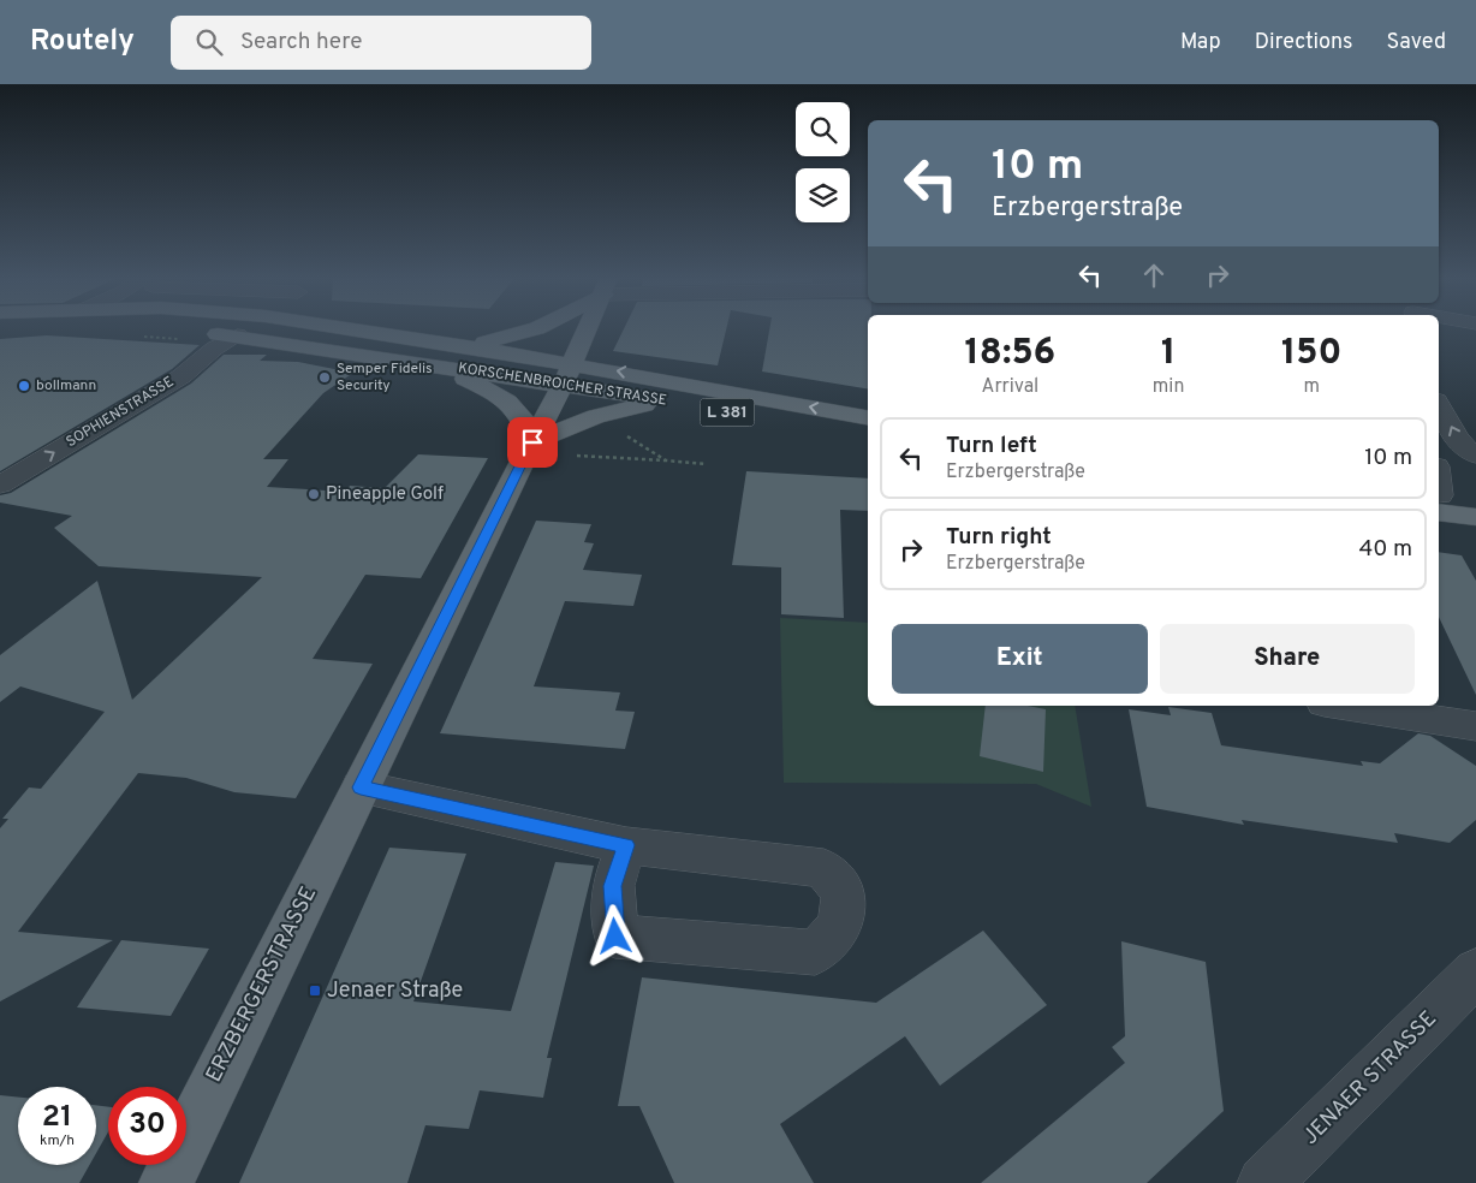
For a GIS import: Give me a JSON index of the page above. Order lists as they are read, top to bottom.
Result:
{
  "streets": {
    "main road": ["KORSCHENBROICHER STRASSE", "L 381", "ERZBERGERSTRASSE"],
    "street": ["SOPHIENSTRASSE", "JENAER STRASSE"]
  },
  "crossings": [
    ["KORSCHENBROICHER STRASSE", "SOPHIENSTRASSE"],
    ["KORSCHENBROICHER STRASSE", "ERZBERGERSTRASSE"]
  ],
  "one_way": ["SOPHIENSTRASSE"],
  "places": {
    "other": ["Semper Fidelis Security", "bollmann", "Pineapple Golf"],
    "transit": ["Jenaer Straße"]
  },
  "page": {
    "header": "Routely",
    "search": "Search here",
    "nav": ["Map", "Directions", "Saved"],
    "turn": ["10 m", "Erzbergerstraße"],
    "eta": [
      "18:56",
      "Arrival",
      "1",
      "min",
      "150",
      "m"
    ],
    "list": [
      {
        "name": "Turn left",
        "note": "Erzbergerstraße",
        "value": "10 m"
      },
      {
        "name": "Turn right",
        "note": "Erzbergerstraße",
        "value": "40 m"
      }
    ],
    "buttons": ["Exit", "Share"],
    "speed": "21 km/h",
    "limit": "30"
  }
}
